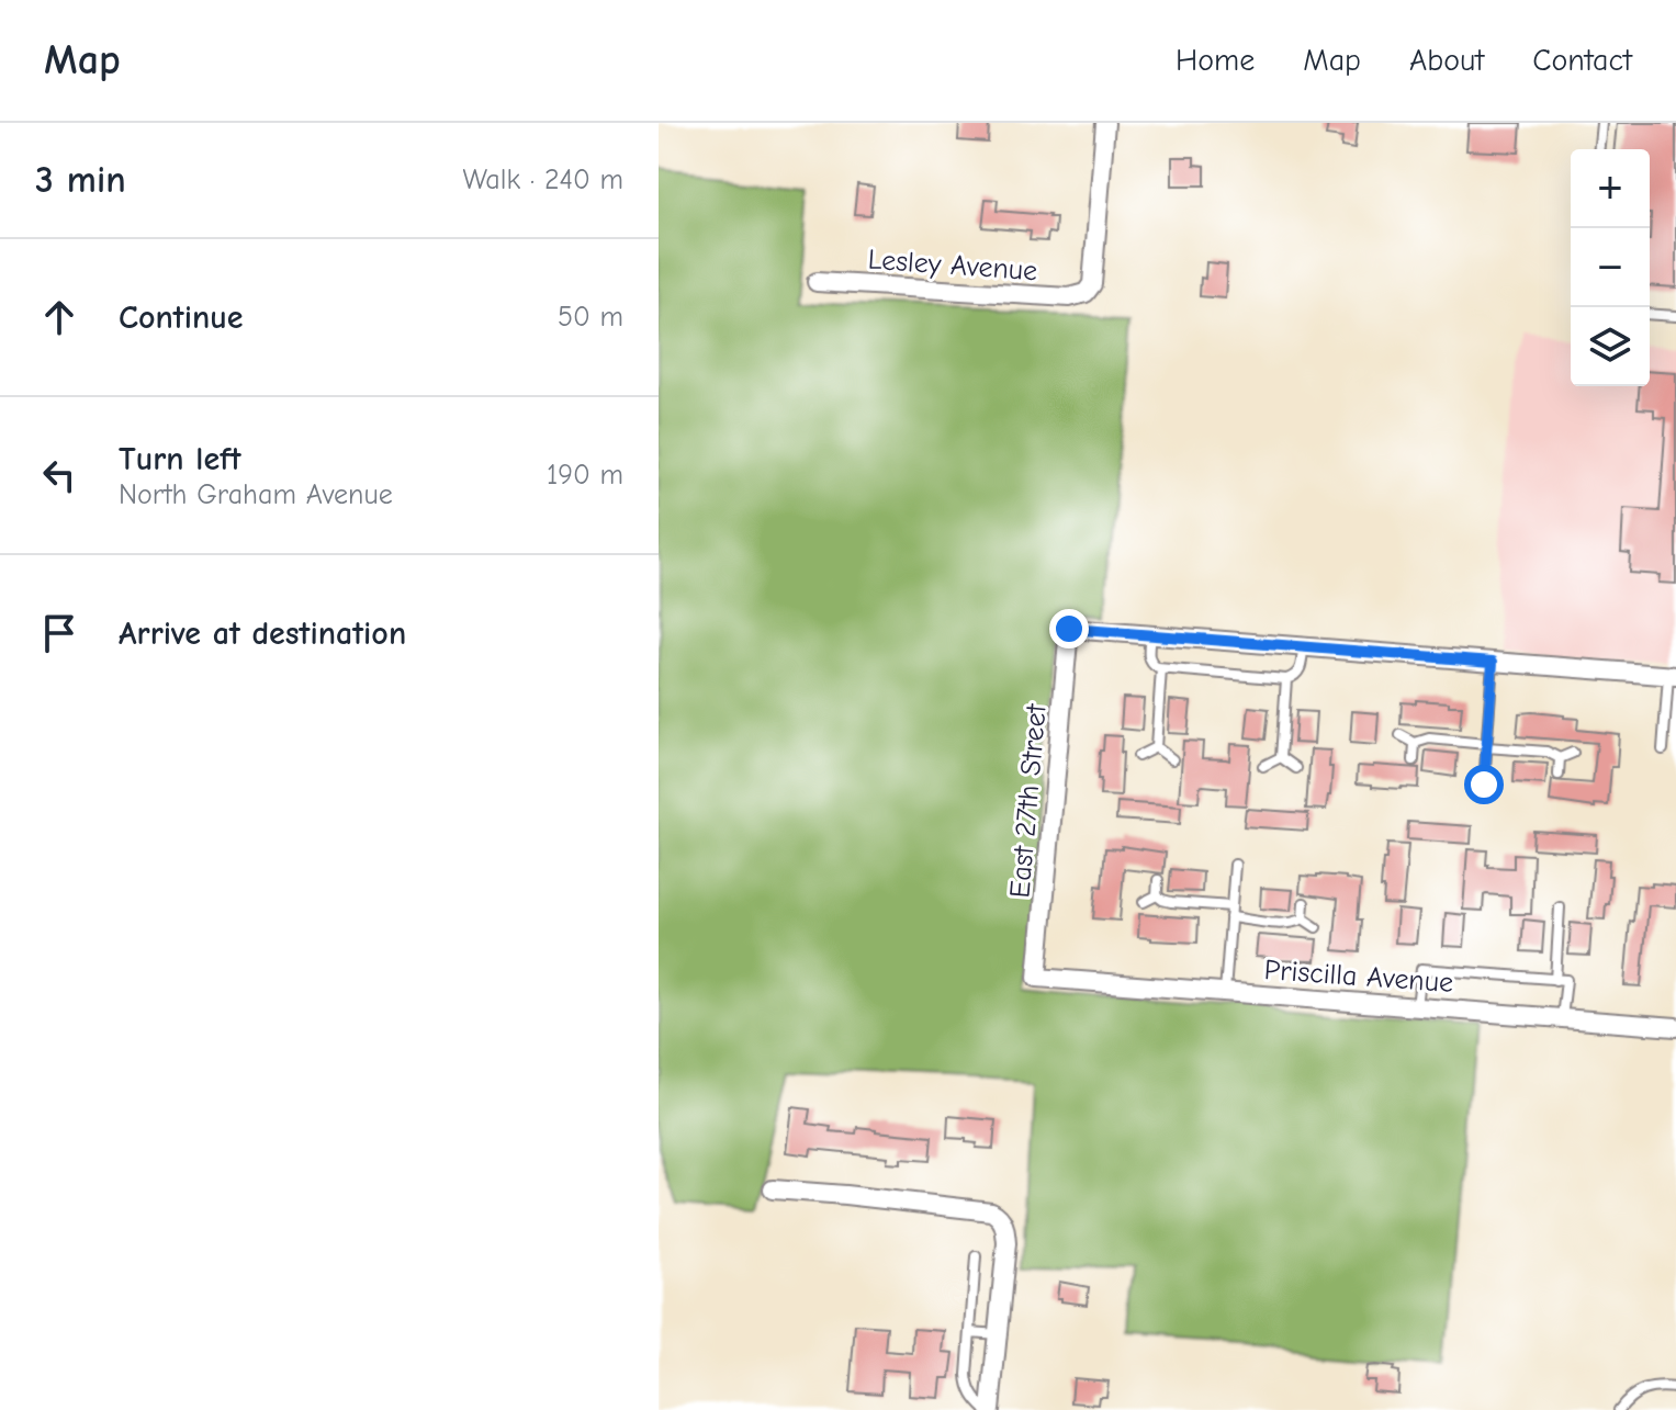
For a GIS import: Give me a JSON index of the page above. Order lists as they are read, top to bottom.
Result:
{
  "streets": {
    "street": ["Lesley Avenue", "East 27th Street", "Priscilla Avenue"]
  },
  "crossings": [
    ["East 27th Street", "Priscilla Avenue"]
  ],
  "page": {
    "header": "Map",
    "nav": [
      "Home",
      "Map",
      "About",
      "Contact"
    ],
    "heading": ["3 min", "Walk · 240 m"],
    "map_buttons": ["+", "−"],
    "list": [
      ["Continue", "50 m"],
      ["Turn left", "North Graham Avenue", "190 m"],
      "Arrive at destination"
    ]
  }
}
